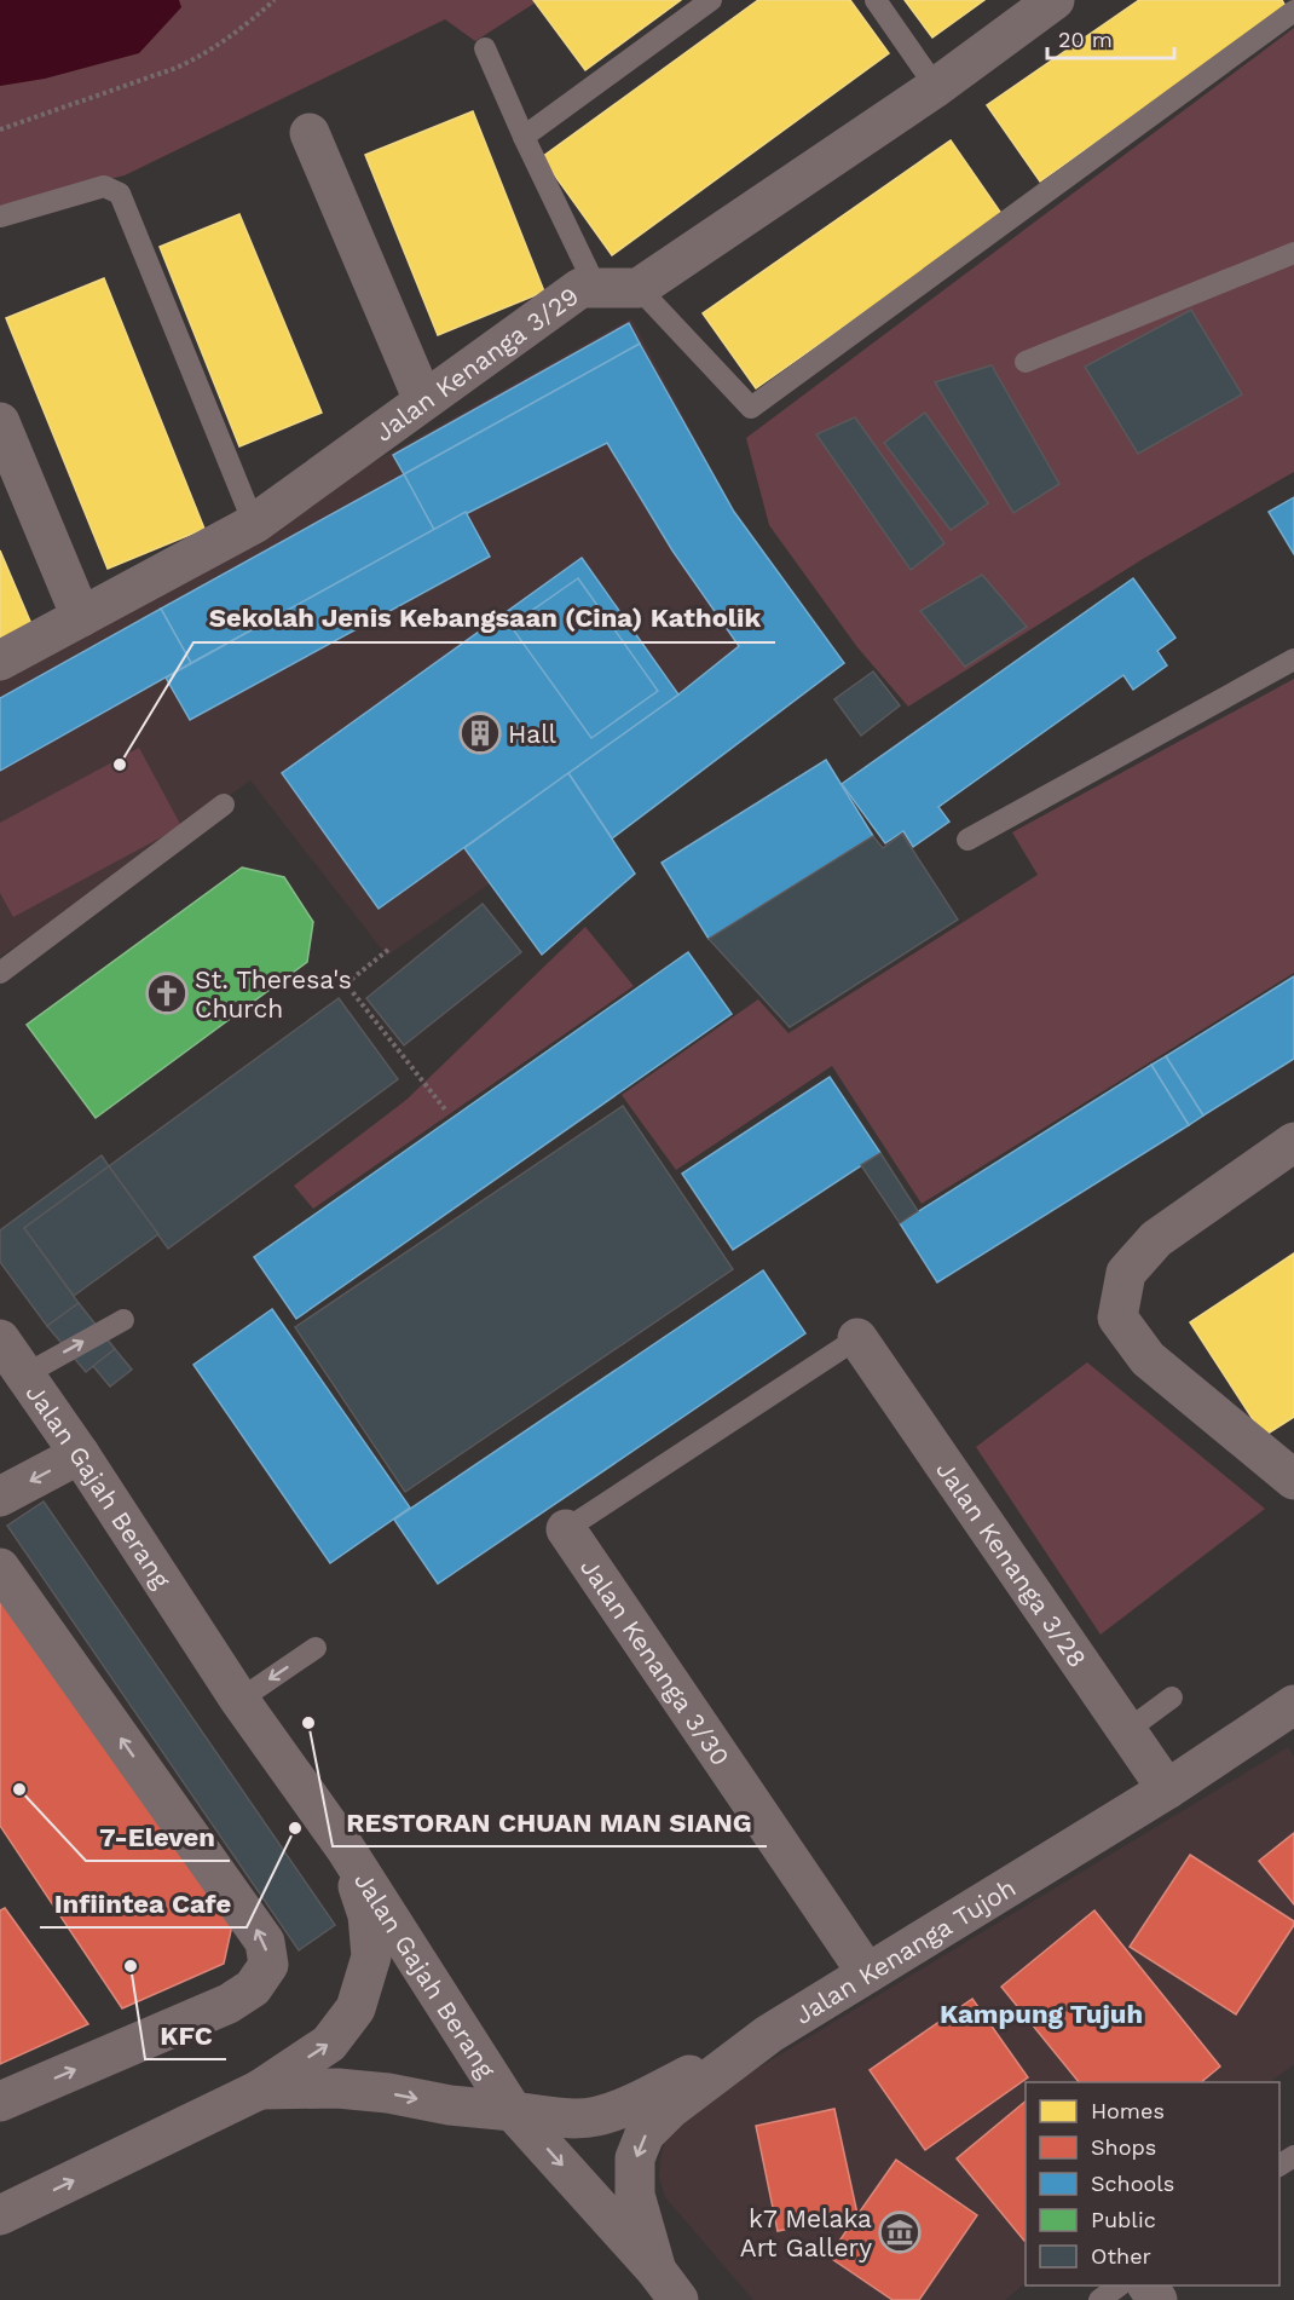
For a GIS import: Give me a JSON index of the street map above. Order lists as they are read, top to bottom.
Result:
{
  "streets": {
    "street": [
      "Jalan Kenanga 3/29",
      "Jalan Gajah Berang",
      "Jalan Kenanga 3/28",
      "Jalan Kenanga 3/30",
      "Jalan Kenanga Tujoh"
    ]
  },
  "crossings": [
    ["Jalan Gajah Berang", "Jalan Kenanga Tujoh"],
    ["Jalan Kenanga 3/28", "Jalan Kenanga Tujoh"],
    ["Jalan Kenanga 3/30", "Jalan Kenanga Tujoh"]
  ],
  "districts": ["Kampung Tujuh"],
  "places": {
    "building": ["Hall"],
    "other": [
      "Sekolah Jenis Kebangsaan (Cina) Katholik",
      "RESTORAN CHUAN MAN SIANG",
      "7-Eleven",
      "Infiintea Cafe",
      "KFC"
    ],
    "church": ["St. Theresa's Church"],
    "museum": ["k7 Melaka Art Gallery"]
  },
  "legend": [
    "Homes",
    "Shops",
    "Schools",
    "Public",
    "Other"
  ],
  "scale_bar": "20 m"
}
